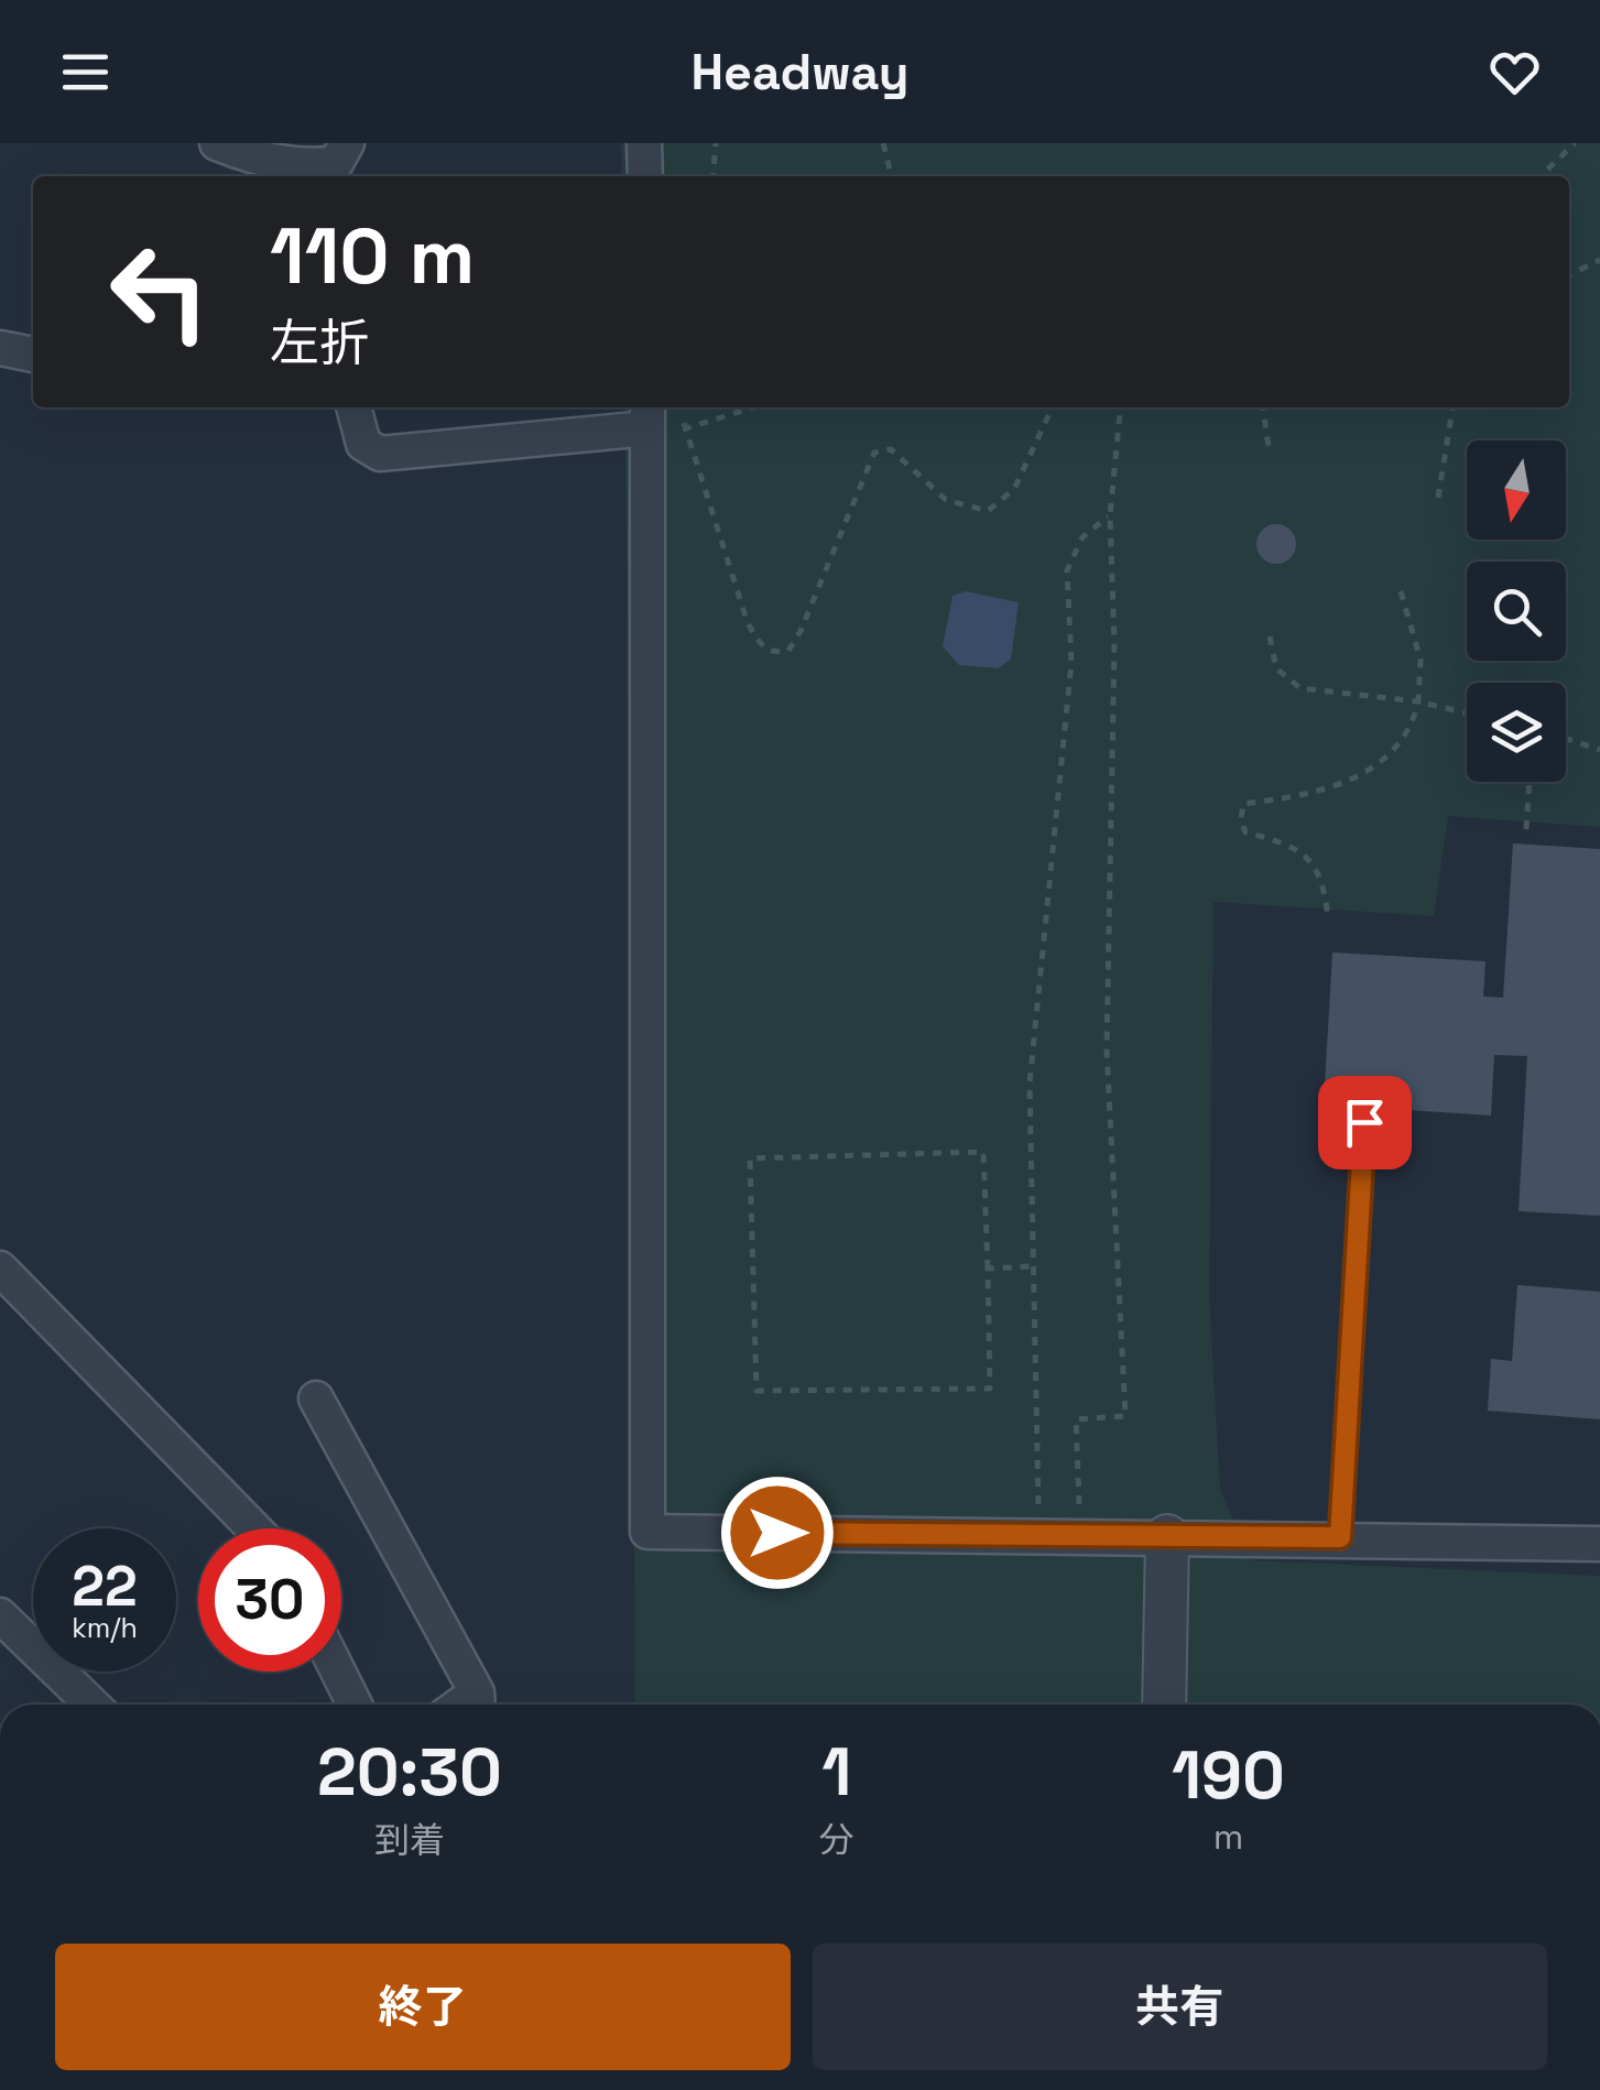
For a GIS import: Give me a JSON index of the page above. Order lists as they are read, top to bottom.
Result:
{
  "north": "bottom",
  "page": {
    "header": "Headway",
    "turn": ["110 m", "左折"],
    "speed": "22 km/h",
    "limit": "30",
    "eta": [
      "20:30",
      "到着",
      "1",
      "分",
      "190",
      "m"
    ],
    "buttons": ["終了", "共有"]
  }
}
